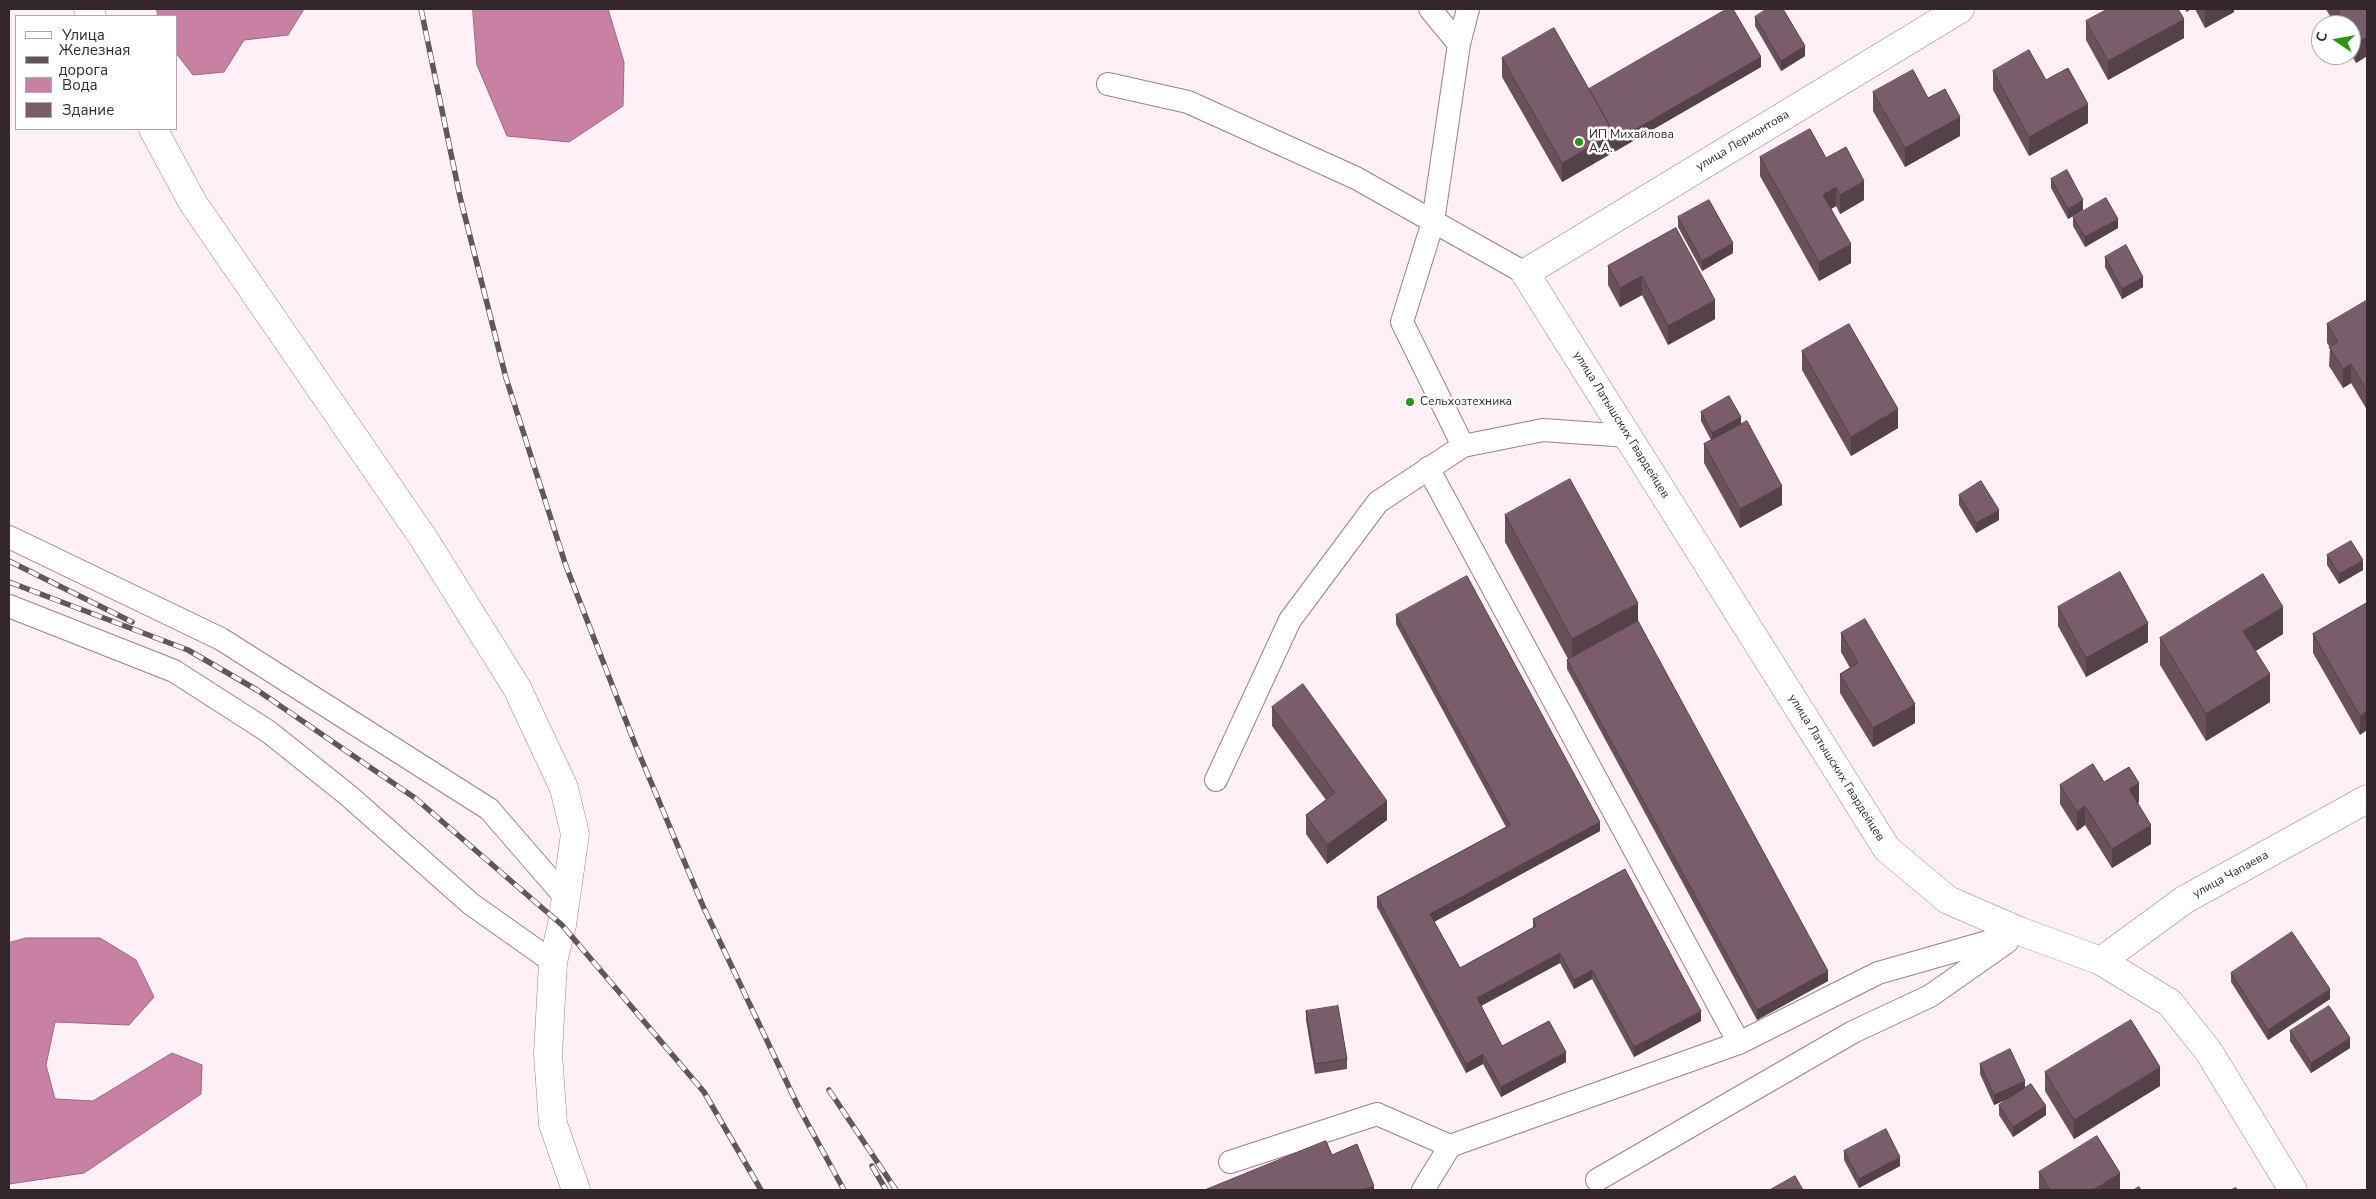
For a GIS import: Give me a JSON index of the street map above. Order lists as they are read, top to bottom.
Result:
{
  "streets": {
    "street": ["улица Лермонтова", "улица Латышских Гвардейцев", "улица Чапаева"]
  },
  "crossings": [
    ["улица Лермонтова", "улица Латышских Гвардейцев"],
    ["улица Латышских Гвардейцев", "улица Чапаева"]
  ],
  "places": ["ИП Михайлова А.А.", "Сельхозтехника"],
  "legend": [
    "Улица",
    "Железная дорога",
    "Вода",
    "Здание"
  ],
  "north": "left"
}
